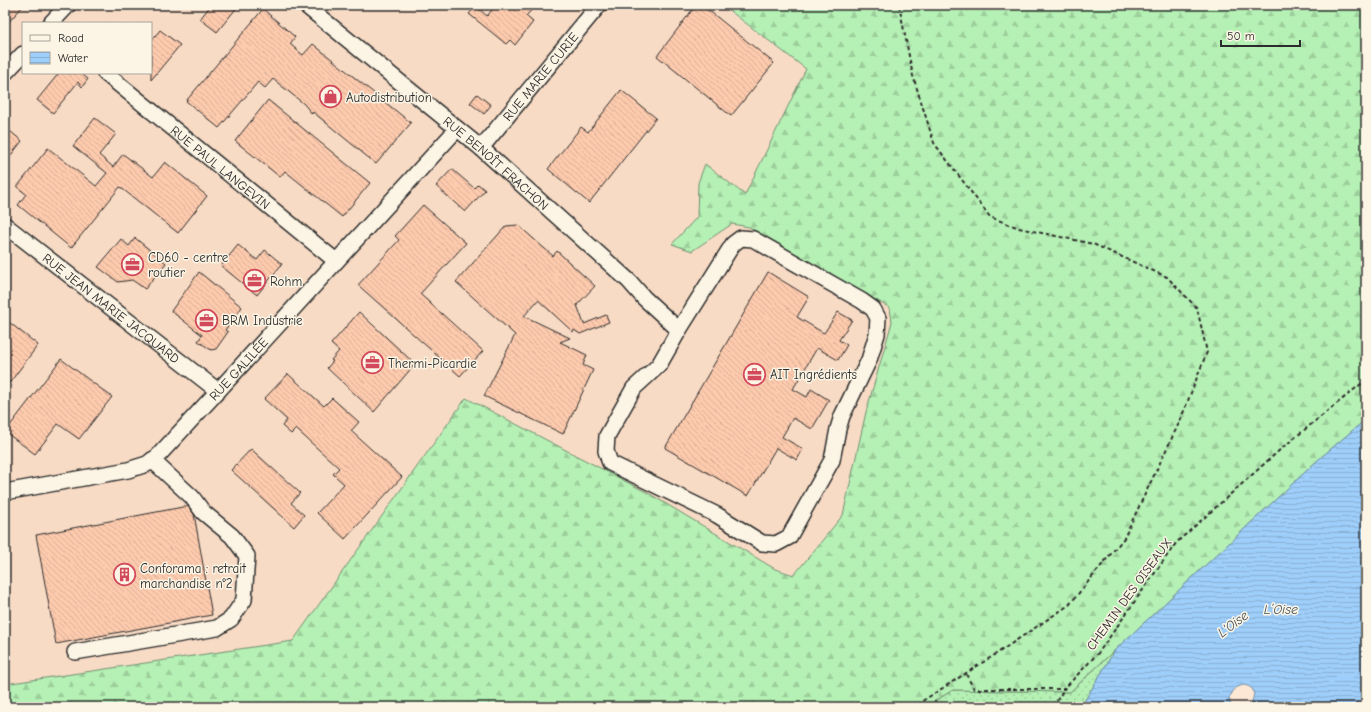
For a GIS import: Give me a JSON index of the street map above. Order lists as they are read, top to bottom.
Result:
{
  "streets": {
    "street": [
      "RUE MARIE CURIE",
      "RUE BENOÎT FRACHON",
      "RUE PAUL LANGEVIN",
      "RUE JEAN MARIE JACQUARD",
      "RUE GALILÉE"
    ],
    "path": ["CHEMIN DES OISEAUX"]
  },
  "crossings": [
    ["RUE MARIE CURIE", "RUE BENOÎT FRACHON"],
    ["RUE BENOÎT FRACHON", "RUE GALILÉE"],
    ["RUE PAUL LANGEVIN", "RUE GALILÉE"],
    ["RUE JEAN MARIE JACQUARD", "RUE GALILÉE"]
  ],
  "water": ["L’Oise", "L'Oise"],
  "places": {
    "shop": ["Autodistribution"],
    "office": [
      "CD60 - centre routier",
      "Rohm",
      "BRM Industrie",
      "Thermi-Picardie",
      "AIT Ingrédients"
    ],
    "building": ["Conforama : retrait marchandise n°2"]
  },
  "legend": ["Road", "Water"],
  "scale_bar": "50 m"
}
